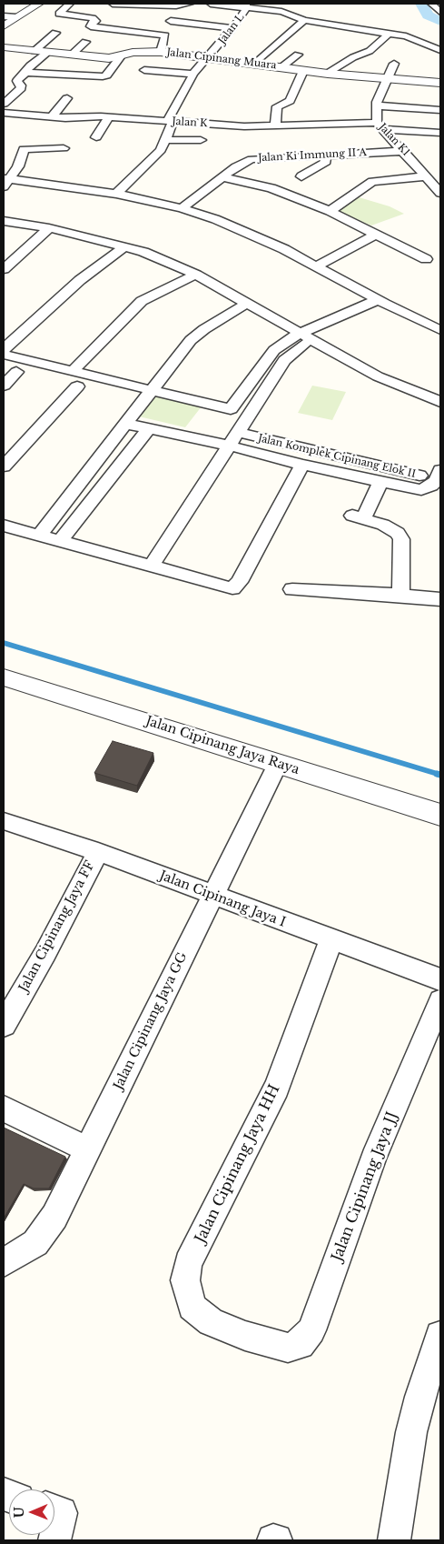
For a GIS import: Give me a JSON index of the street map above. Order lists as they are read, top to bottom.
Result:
{
  "streets": {
    "street": [
      "Jalan L",
      "Jalan Cipinang Muara",
      "Jalan K",
      "Jalan K1",
      "Jalan Ki Immung II A",
      "Jalan Komplek Cipinang Elok II",
      "Jalan Cipinang Jaya Raya",
      "Jalan Cipinang Jaya I",
      "Jalan Cipinang Jaya FF",
      "Jalan Cipinang Jaya GG",
      "Jalan Cipinang Jaya HH",
      "Jalan Cipinang Jaya JJ"
    ]
  },
  "crossings": [
    ["Jalan L", "Jalan Cipinang Muara"],
    ["Jalan L", "Jalan K"],
    ["Jalan Cipinang Muara", "Jalan K1"],
    ["Jalan K", "Jalan K1"],
    ["Jalan K1", "Jalan Ki Immung II A"],
    ["Jalan Cipinang Jaya Raya", "Jalan Cipinang Jaya GG"],
    ["Jalan Cipinang Jaya I", "Jalan Cipinang Jaya FF"],
    ["Jalan Cipinang Jaya I", "Jalan Cipinang Jaya GG"],
    ["Jalan Cipinang Jaya I", "Jalan Cipinang Jaya HH"],
    ["Jalan Cipinang Jaya HH", "Jalan Cipinang Jaya JJ"]
  ],
  "north": "left"
}
